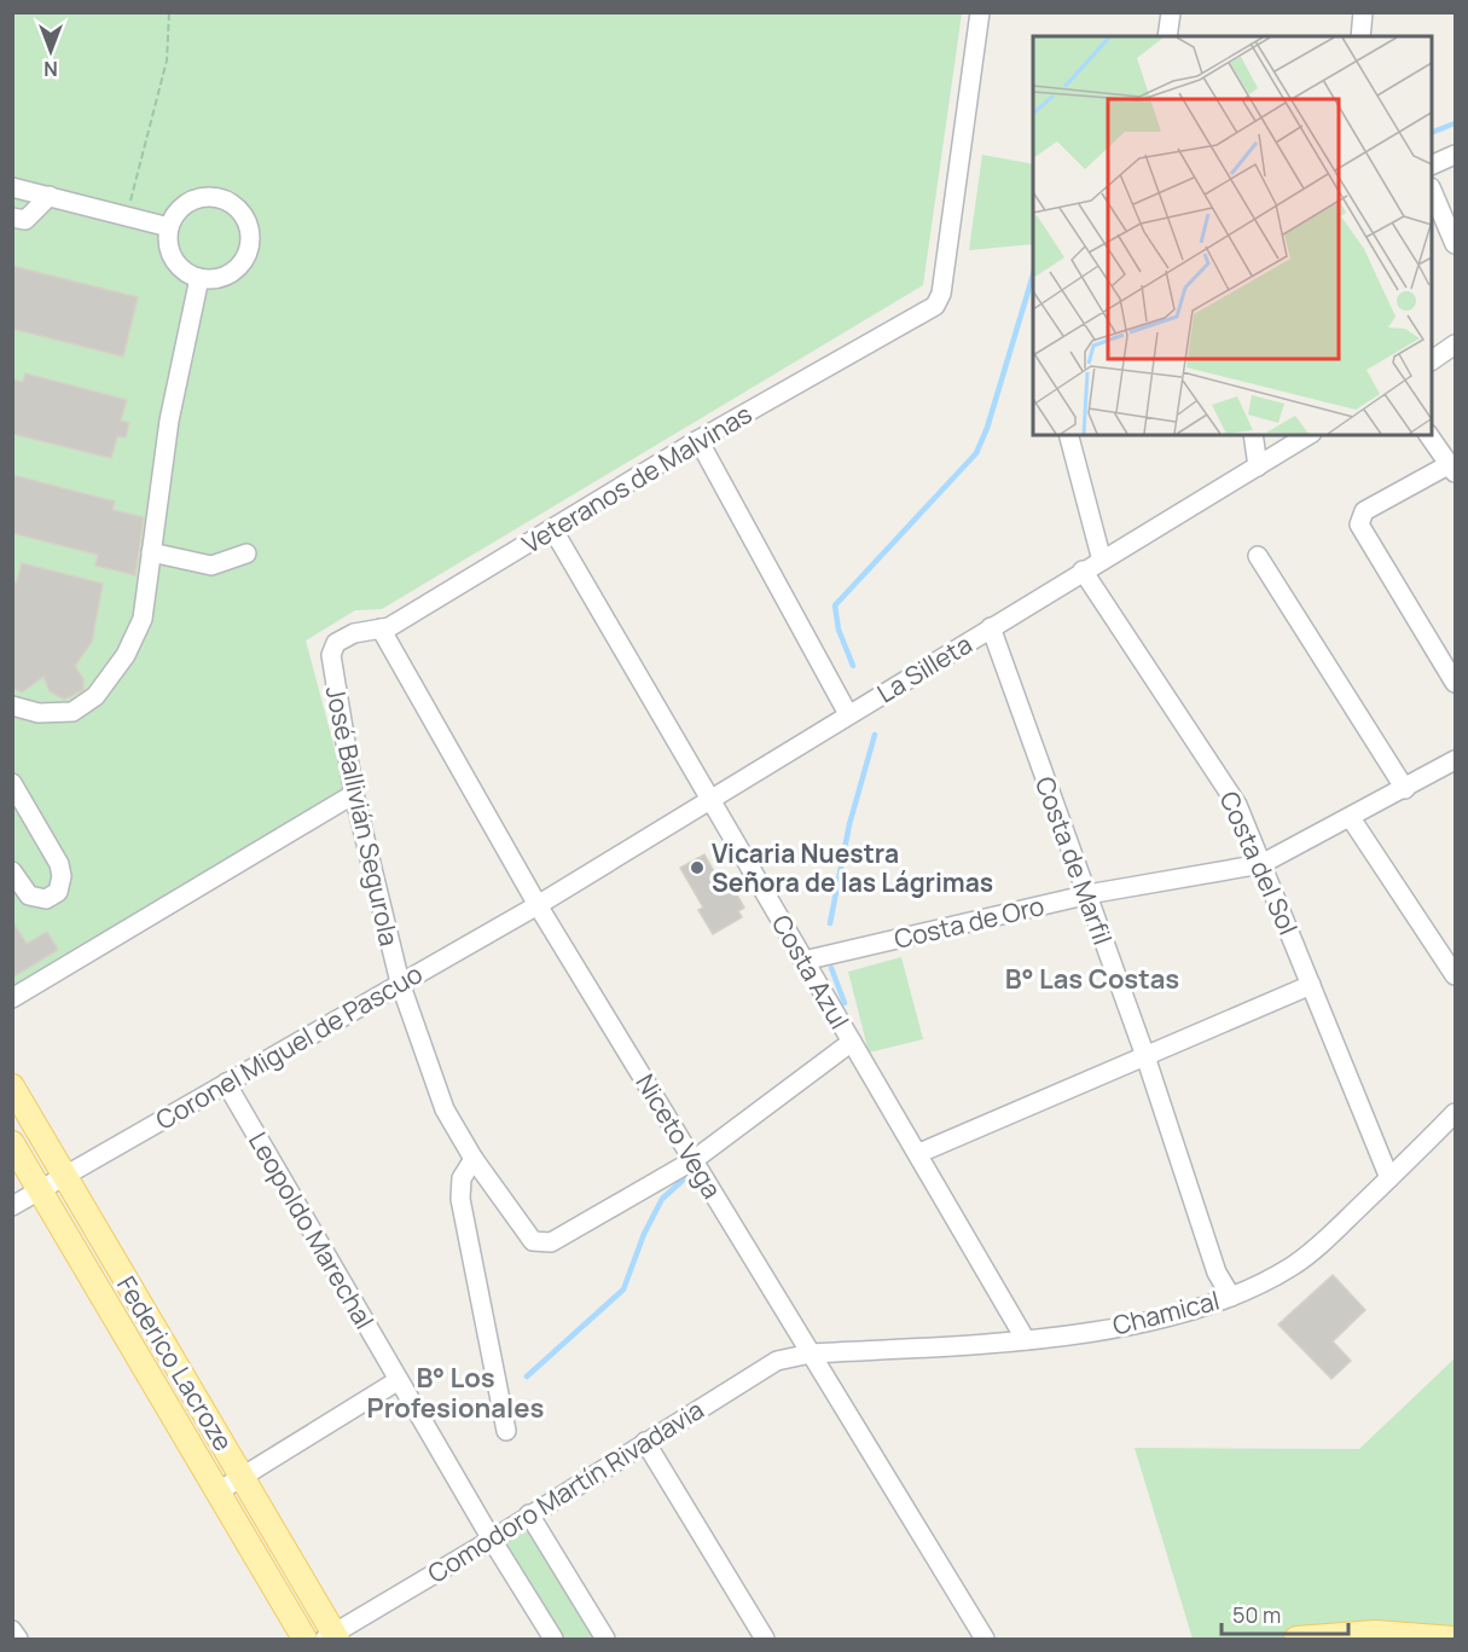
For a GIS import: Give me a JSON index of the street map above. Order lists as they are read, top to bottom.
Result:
{
  "streets": {
    "main road": ["Federico Lacroze"],
    "street": [
      "Veteranos de Malvinas",
      "La Silleta",
      "José Ballivián Segurola",
      "Costa de Marfil",
      "Costa del Sol",
      "Costa de Oro",
      "Costa Azul",
      "Coronel Miguel de Pascuo",
      "Niceto Vega",
      "Leopoldo Marechal",
      "Chamical",
      "Comodoro Martín Rivadavia"
    ]
  },
  "crossings": [
    ["Veteranos de Malvinas", "José Ballivián Segurola"],
    ["Veteranos de Malvinas", "Costa Azul"],
    ["Veteranos de Malvinas", "Niceto Vega"],
    ["La Silleta", "Costa de Marfil"],
    ["La Silleta", "Costa del Sol"],
    ["La Silleta", "Costa Azul"],
    ["La Silleta", "Coronel Miguel de Pascuo"],
    ["La Silleta", "Niceto Vega"],
    ["José Ballivián Segurola", "Coronel Miguel de Pascuo"],
    ["José Ballivián Segurola", "Niceto Vega"],
    ["Costa de Marfil", "Costa de Oro"],
    ["Costa de Marfil", "Chamical"],
    ["Costa del Sol", "Costa de Oro"],
    ["Costa del Sol", "Chamical"],
    ["Costa de Oro", "Costa Azul"],
    ["Costa Azul", "Chamical"],
    ["Coronel Miguel de Pascuo", "Niceto Vega"],
    ["Coronel Miguel de Pascuo", "Leopoldo Marechal"],
    ["Coronel Miguel de Pascuo", "Federico Lacroze"],
    ["Niceto Vega", "Chamical"],
    ["Niceto Vega", "Comodoro Martín Rivadavia"],
    ["Leopoldo Marechal", "Comodoro Martín Rivadavia"],
    ["Chamical", "Comodoro Martín Rivadavia"],
    ["Federico Lacroze", "Comodoro Martín Rivadavia"]
  ],
  "districts": ["B° Las Costas", "B° Los Profesionales"],
  "places": ["Vicaria Nuestra Señora de las Lágrimas"],
  "scale_bar": "50 m",
  "north": "bottom"
}
